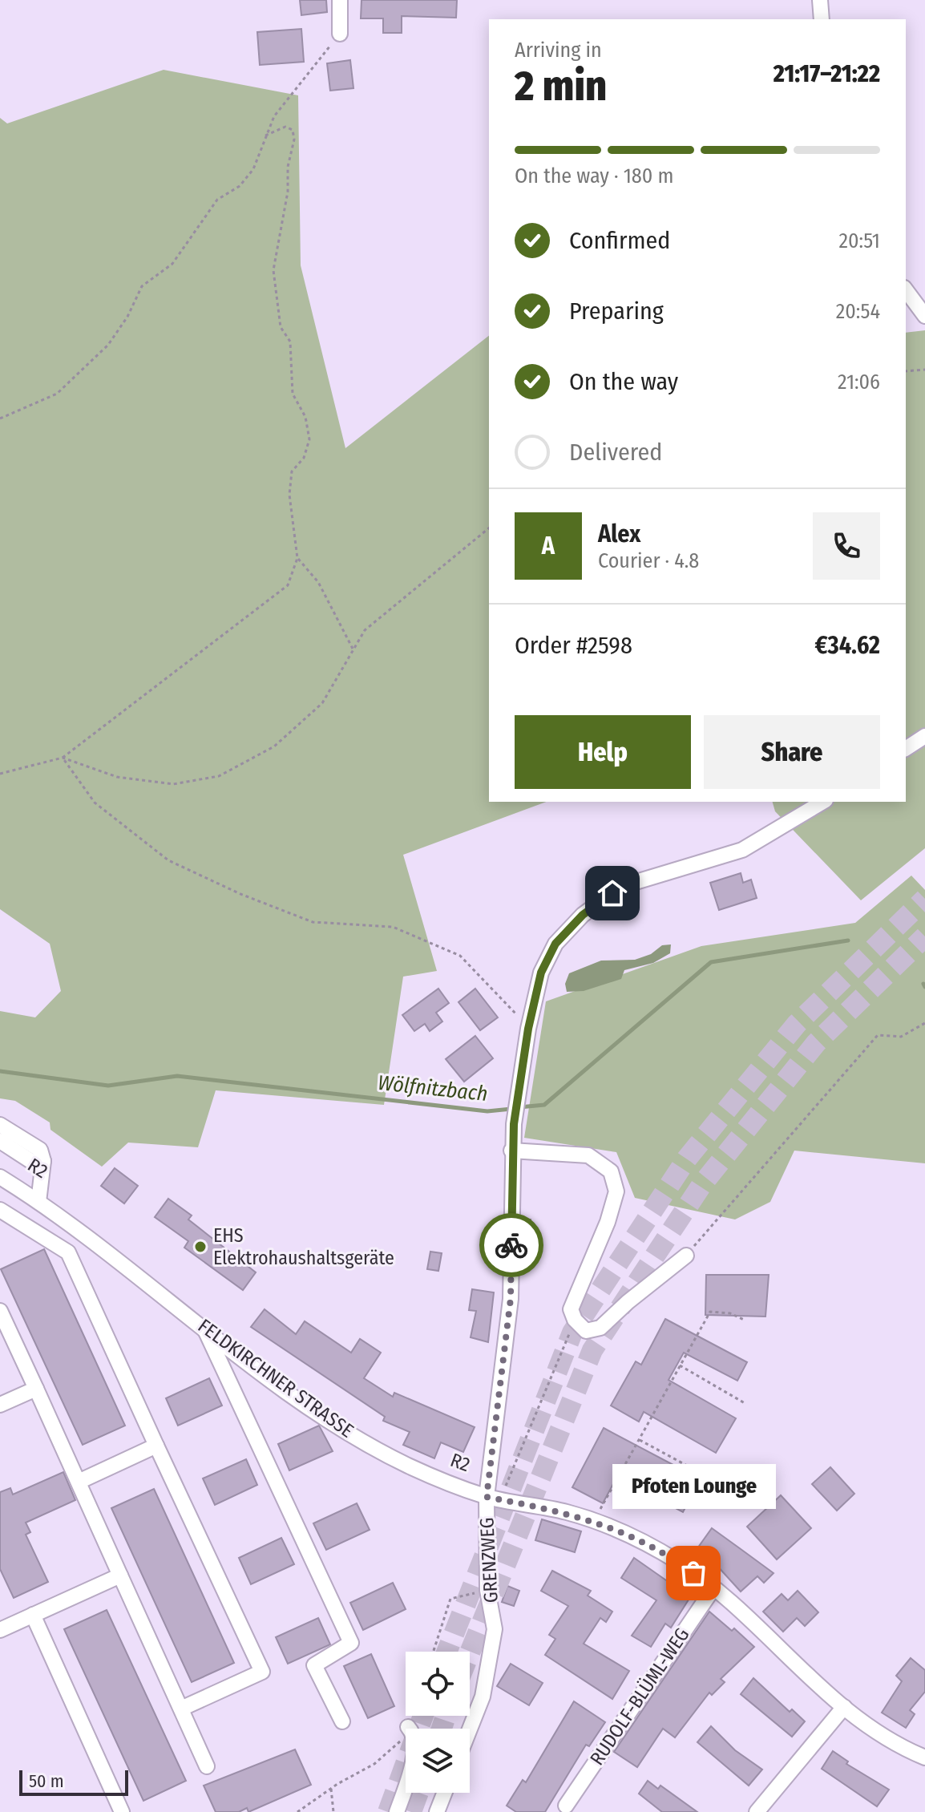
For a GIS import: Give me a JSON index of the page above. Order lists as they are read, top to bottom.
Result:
{
  "streets": {
    "street": ["FELDKIRCHNER STRASSE", "GRENZWEG", "RUDOLF-BLÜML-WEG"],
    "path": ["R2"]
  },
  "crossings": [
    ["R2", "FELDKIRCHNER STRASSE"],
    ["R2", "GRENZWEG"],
    ["FELDKIRCHNER STRASSE", "GRENZWEG"],
    ["FELDKIRCHNER STRASSE", "RUDOLF-BLÜML-WEG"]
  ],
  "water": ["Wölfnitzbach"],
  "places": ["EHS Elektrohaushaltsgeräte", "Pfoten Lounge"],
  "scale_bar": "50 m",
  "page": {
    "heading": ["2 min", "Arriving in", "21:17–21:22"],
    "panel": [
      "Alex",
      "Courier · 4.8",
      "Order #2598",
      "€34.62"
    ],
    "bar": "On the way · 180 m",
    "list": [
      ["Confirmed", "20:51"],
      ["Preparing", "20:54"],
      ["On the way", "21:06"],
      "Delivered"
    ],
    "round": "A",
    "buttons": ["Help", "Share"],
    "bubble": "Pfoten Lounge",
    "scale": "50 m"
  }
}
